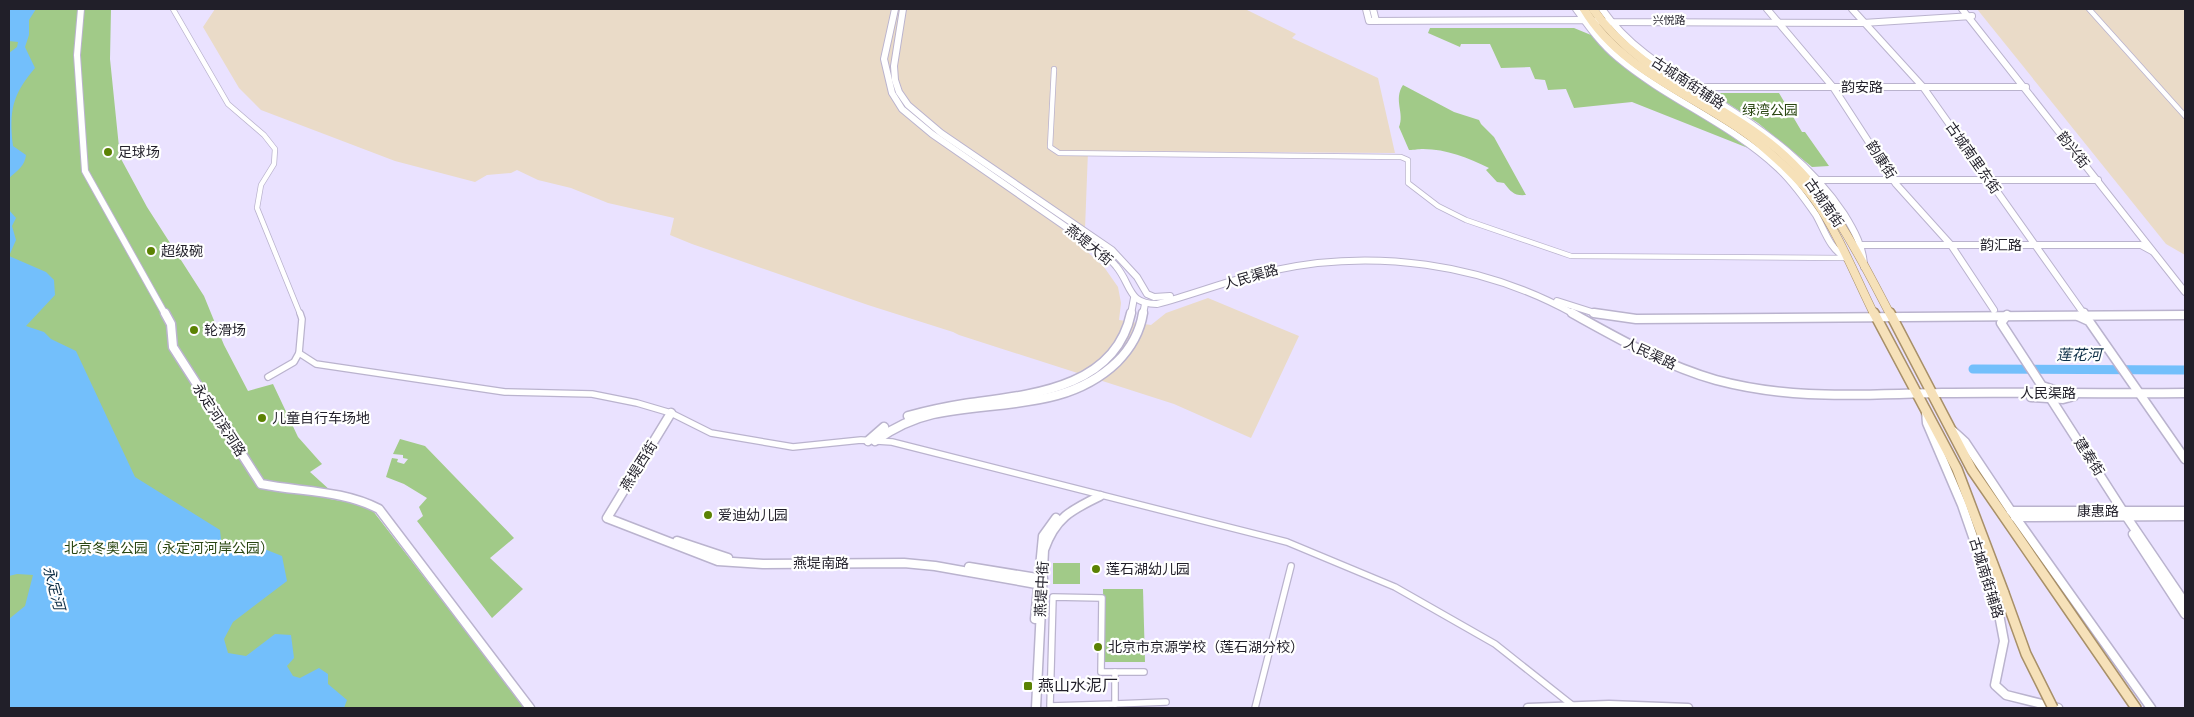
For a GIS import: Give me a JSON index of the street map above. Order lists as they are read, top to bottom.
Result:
{
  "streets": {
    "main road": ["古城南街"],
    "street": [
      "兴悦路",
      "古城南街辅路",
      "韵安路",
      "韵兴街",
      "古城南里东街",
      "韵康街",
      "燕堤大街",
      "韵汇路",
      "人民渠路",
      "永定河滨河路",
      "建泰街",
      "燕堤西街",
      "康惠路",
      "燕堤南路",
      "燕堤中街"
    ]
  },
  "crossings": [
    ["兴悦路", "古城南街辅路"],
    ["兴悦路", "韵兴街"],
    ["兴悦路", "古城南里东街"],
    ["兴悦路", "韵康街"],
    ["兴悦路", "古城南街"],
    ["古城南街辅路", "韵安路"],
    ["古城南街辅路", "古城南街"],
    ["古城南街辅路", "韵汇路"],
    ["韵安路", "韵兴街"],
    ["韵安路", "古城南里东街"],
    ["韵安路", "韵康街"],
    ["韵兴街", "韵汇路"],
    ["古城南里东街", "韵汇路"],
    ["古城南里东街", "人民渠路"],
    ["韵康街", "韵汇路"],
    ["古城南街", "人民渠路"],
    ["燕堤大街", "人民渠路"],
    ["建泰街", "康惠路"],
    ["燕堤西街", "燕堤南路"],
    ["燕堤南路", "燕堤中街"]
  ],
  "water": ["莲花河", "永定河"],
  "parks": ["绿湾公园", "北京冬奥公园（永定河河岸公园）"],
  "places": {
    "other": [
      "足球场",
      "超级碗",
      "轮滑场",
      "儿童自行车场地",
      "爱迪幼儿园",
      "莲石湖幼儿园",
      "北京市京源学校（莲石湖分校）"
    ],
    "transit": ["燕山水泥厂"]
  }
}
